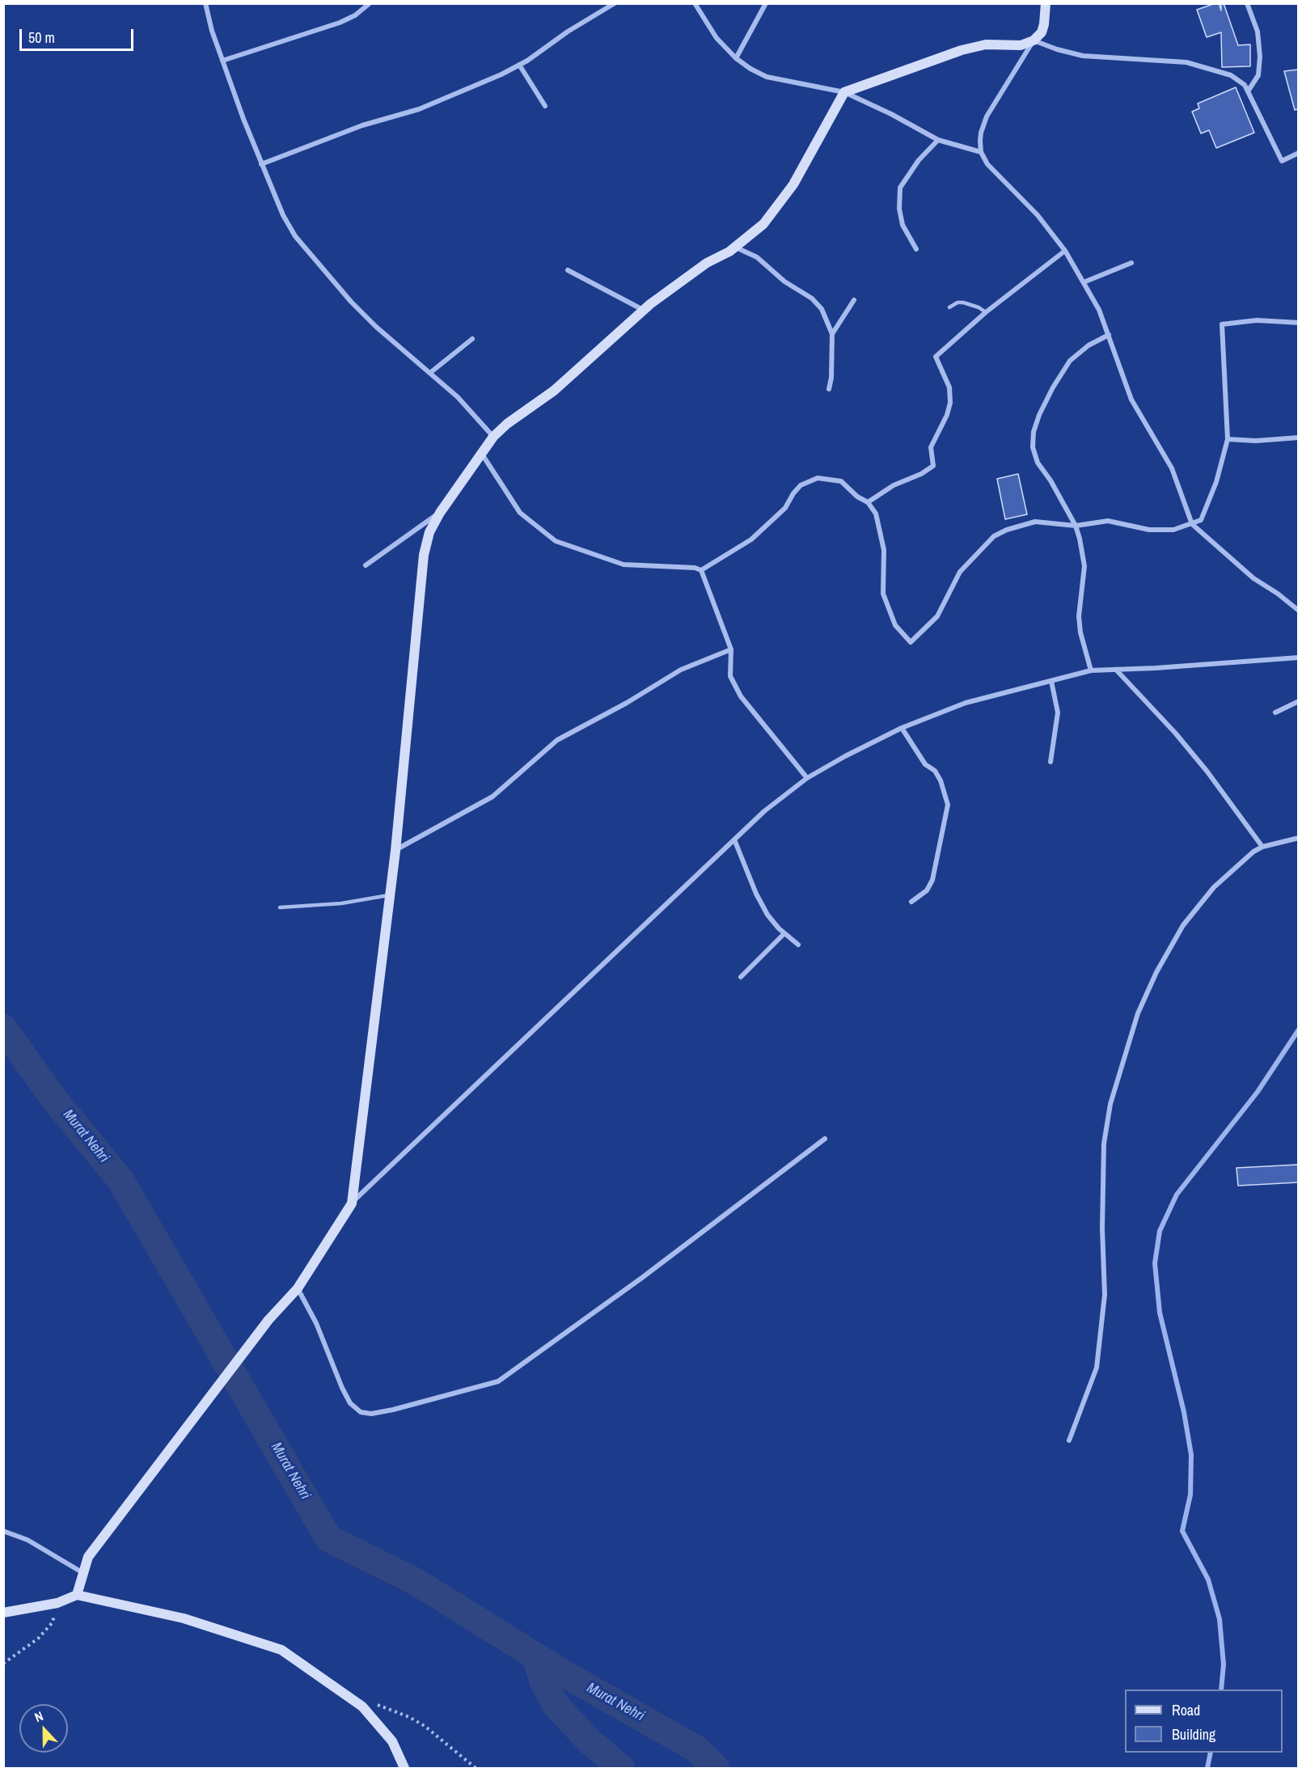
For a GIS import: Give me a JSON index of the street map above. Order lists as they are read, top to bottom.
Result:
{
  "water": ["Murat Nehri"],
  "legend": ["Road", "Building"],
  "scale_bar": "50 m",
  "north": "top"
}
